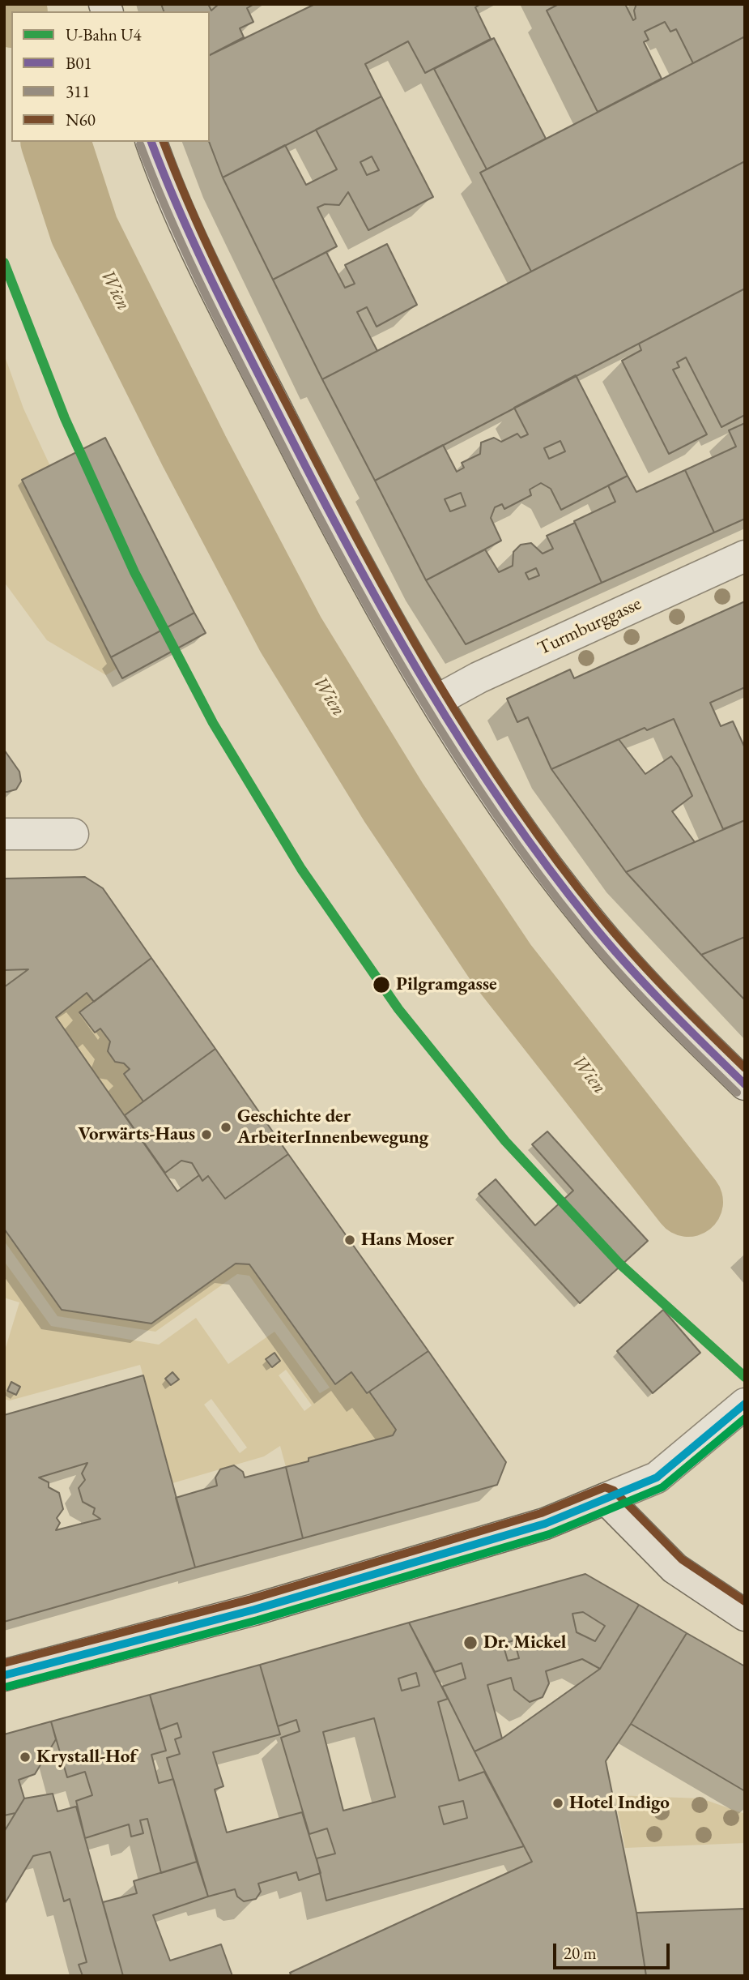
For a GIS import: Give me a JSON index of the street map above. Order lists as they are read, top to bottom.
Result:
{
  "streets": {
    "street": ["Turmburggasse"]
  },
  "water": ["Wien"],
  "places": [
    "Pilgramgasse",
    "Geschichte der ArbeiterInnenbewegung",
    "Vorwärts-Haus",
    "Hans Moser",
    "Dr. Mickel",
    "Krystall-Hof",
    "Hotel Indigo"
  ],
  "lines": [
    "transit line B01",
    "transit line N60",
    "transit line 311",
    "metro line U4"
  ],
  "legend": [
    "U-Bahn U4",
    "B01",
    "311",
    "N60"
  ],
  "scale_bar": "20 m"
}
